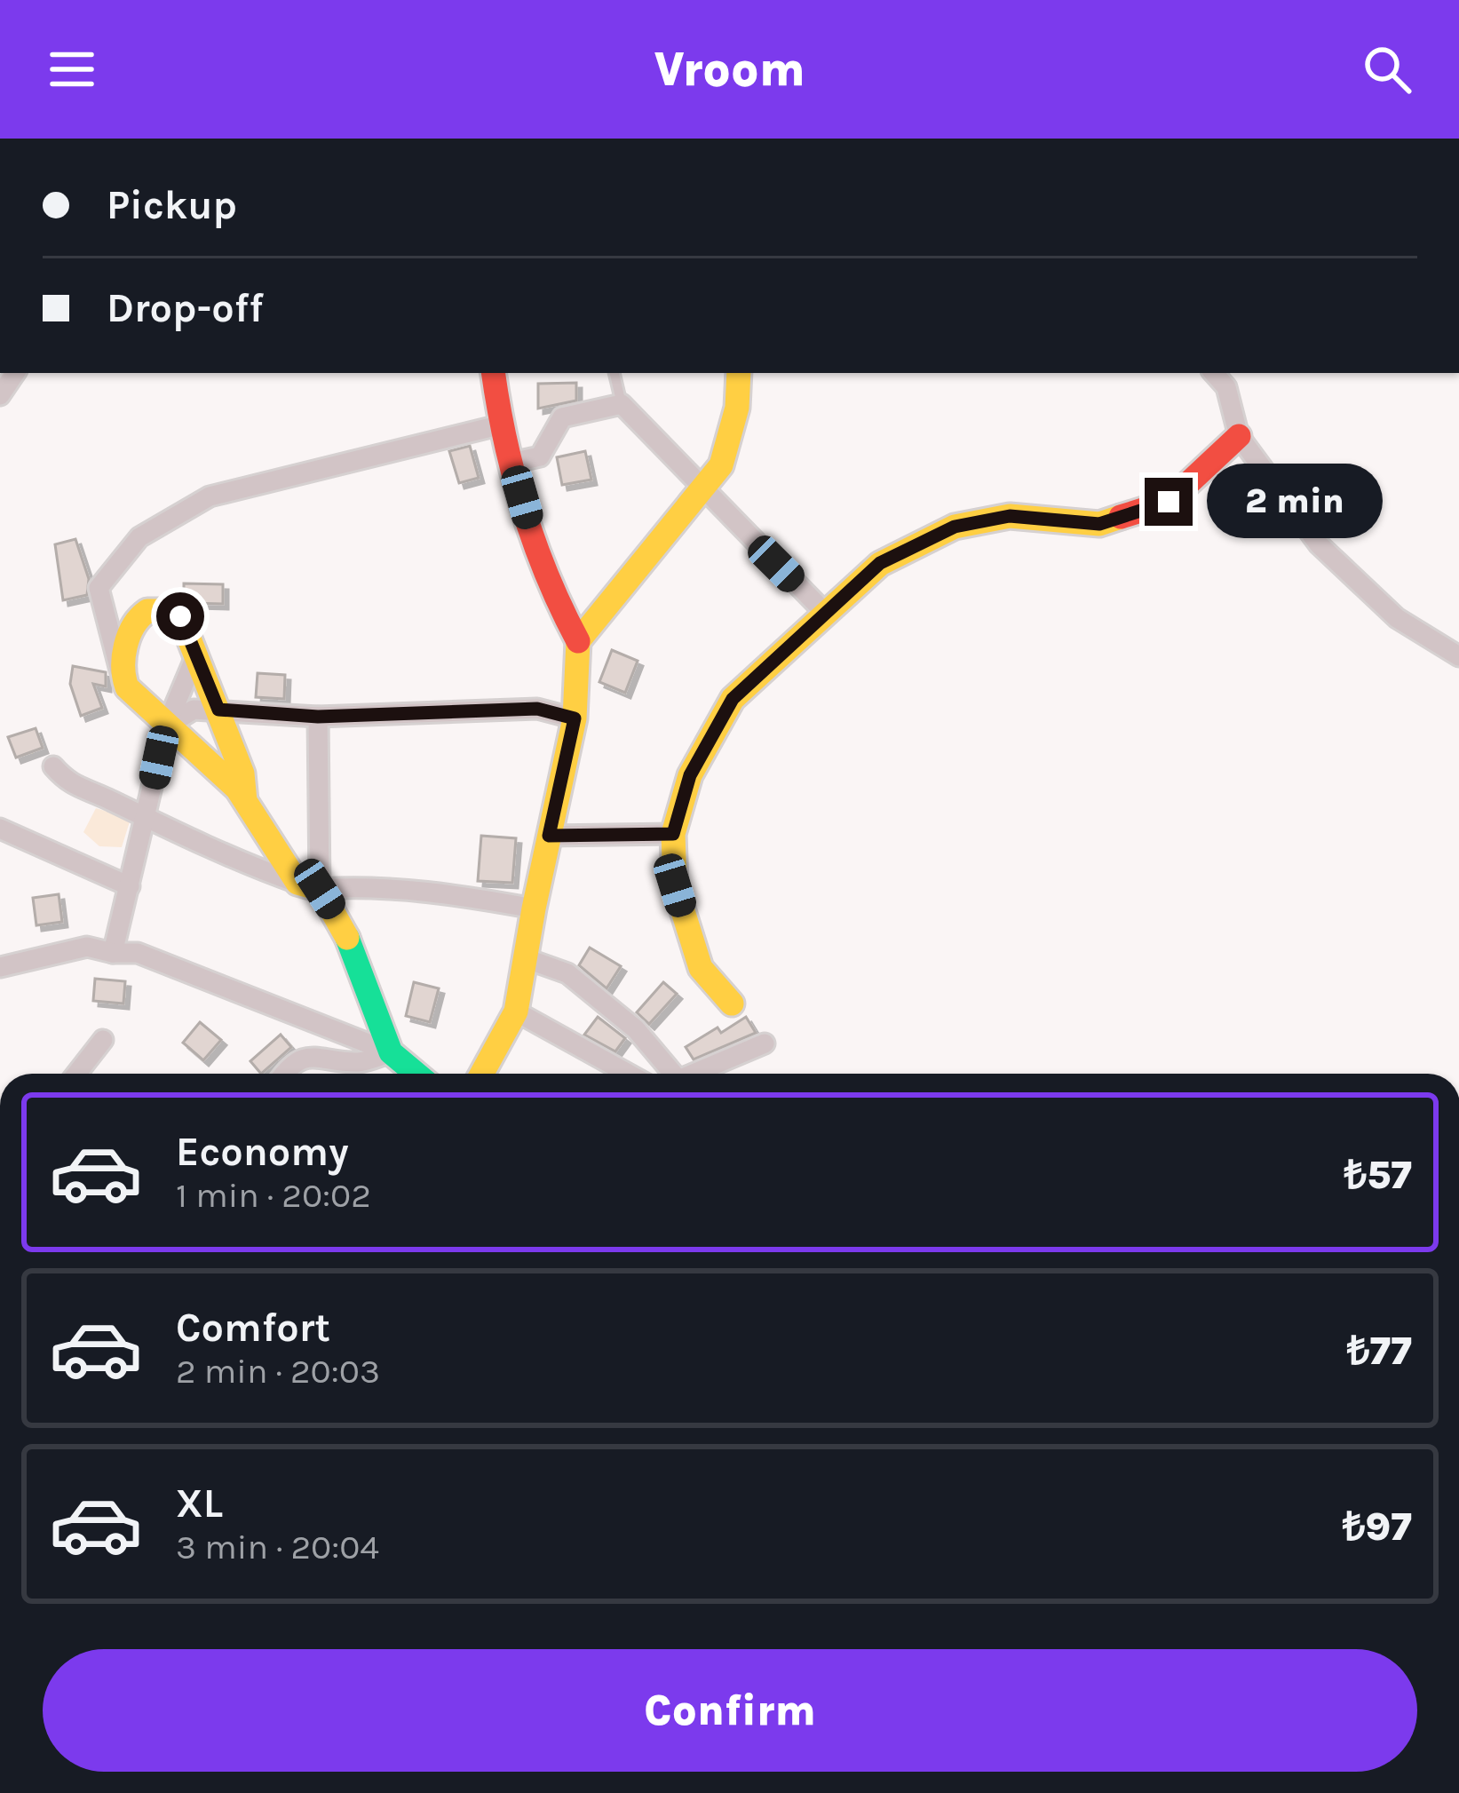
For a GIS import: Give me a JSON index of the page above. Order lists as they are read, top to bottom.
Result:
{
  "page": {
    "header": "Vroom",
    "banner": ["Pickup", "Drop-off"],
    "bubble": "2 min",
    "list": [
      {
        "name": "Economy",
        "note": "1 min · 20:02",
        "value": "₺57"
      },
      {
        "name": "Comfort",
        "note": "2 min · 20:03",
        "value": "₺77"
      },
      {
        "name": "XL",
        "note": "3 min · 20:04",
        "value": "₺97"
      }
    ],
    "buttons": "Confirm"
  }
}
